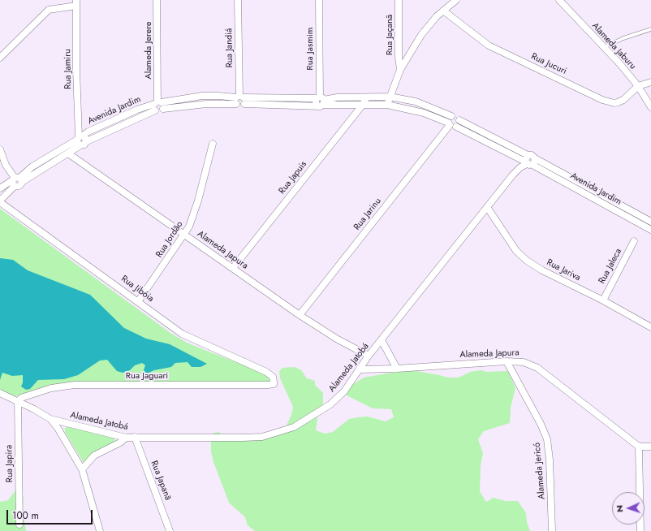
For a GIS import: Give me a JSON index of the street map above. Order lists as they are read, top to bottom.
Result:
{
  "streets": {
    "street": [
      "Rua Jaçanã",
      "Alameda Jaburu",
      "Rua Jandiá",
      "Rua Jasmim",
      "Alameda Jerere",
      "Rua Jucuri",
      "Rua Jamiru",
      "Avenida Jardim",
      "Rua Japuis",
      "Rua Jarinu",
      "Rua Jordão",
      "Alameda Japura",
      "Rua Jaleca",
      "Rua Jariva",
      "Rua Jibóia",
      "Alameda Jatobá",
      "Rua Jaguari",
      "Rua Japira",
      "Alameda Jericó",
      "Rua Japanã"
    ]
  },
  "crossings": [
    ["Alameda Jaburu", "Rua Jucuri"],
    ["Rua Jandiá", "Avenida Jardim"],
    ["Rua Jasmim", "Avenida Jardim"],
    ["Alameda Jerere", "Avenida Jardim"],
    ["Rua Jamiru", "Avenida Jardim"],
    ["Avenida Jardim", "Rua Japuis"],
    ["Avenida Jardim", "Rua Jarinu"],
    ["Avenida Jardim", "Alameda Japura"],
    ["Avenida Jardim", "Rua Jibóia"],
    ["Avenida Jardim", "Alameda Jatobá"],
    ["Rua Japuis", "Alameda Japura"],
    ["Rua Jarinu", "Alameda Japura"],
    ["Rua Jordão", "Alameda Japura"],
    ["Rua Jordão", "Rua Jibóia"],
    ["Alameda Japura", "Alameda Jatobá"],
    ["Alameda Japura", "Alameda Jericó"],
    ["Rua Jaleca", "Rua Jariva"],
    ["Rua Jariva", "Alameda Jatobá"],
    ["Rua Jibóia", "Rua Jaguari"],
    ["Alameda Jatobá", "Rua Jaguari"],
    ["Alameda Jatobá", "Rua Japira"],
    ["Alameda Jatobá", "Rua Japanã"],
    ["Rua Jaguari", "Rua Japira"]
  ],
  "scale_bar": "100 m",
  "north": "left"
}
